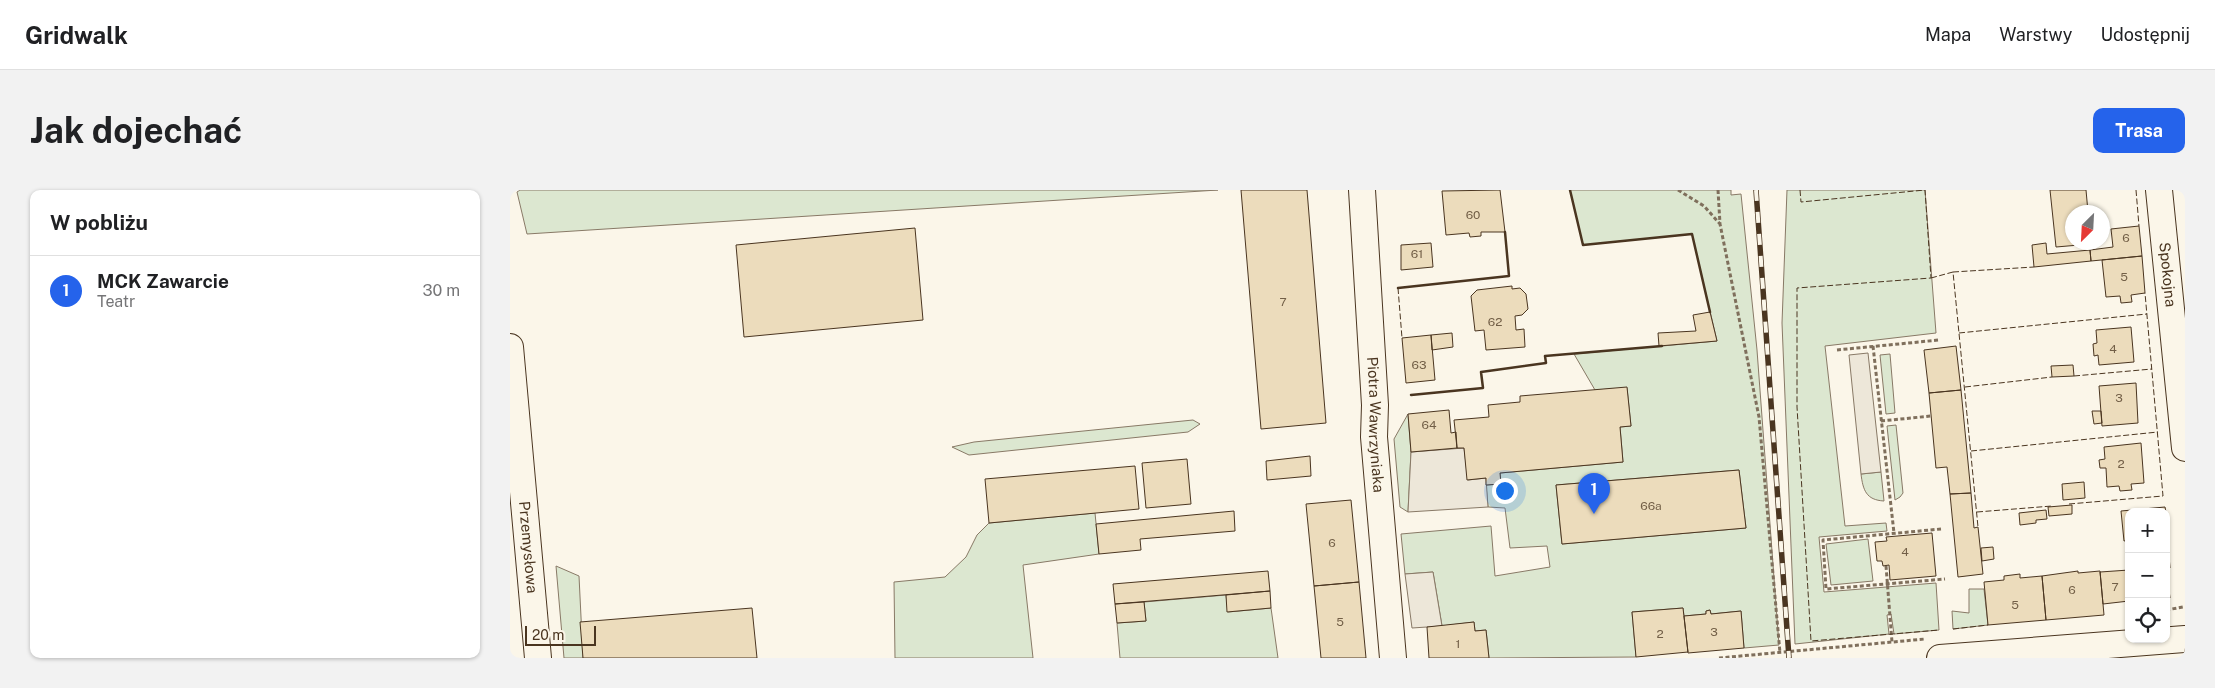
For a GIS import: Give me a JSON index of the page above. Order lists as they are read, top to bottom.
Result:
{
  "streets": {
    "street": ["Spokojna", "Piotra Wawrzyniaka", "Przemysłowa"]
  },
  "house_numbers": [
    "60",
    "6",
    "61",
    "5",
    "7",
    "62",
    "4",
    "63",
    "3",
    "64",
    "2",
    "66a",
    "6",
    "4",
    "7",
    "6",
    "5",
    "5",
    "3",
    "2",
    "1"
  ],
  "scale_bar": "20 m",
  "north": "bottom left",
  "page": {
    "header": "Gridwalk",
    "nav": ["Mapa", "Warstwy", "Udostępnij"],
    "buttons": "Trasa",
    "title": "Jak dojechać",
    "heading": "W pobliżu",
    "list": [
      {
        "mark": "1",
        "name": "MCK Zawarcie",
        "note": "Teatr",
        "value": "30 m"
      }
    ],
    "pins": "1",
    "map_buttons": ["+", "−"],
    "scale": "20 m"
  }
}
